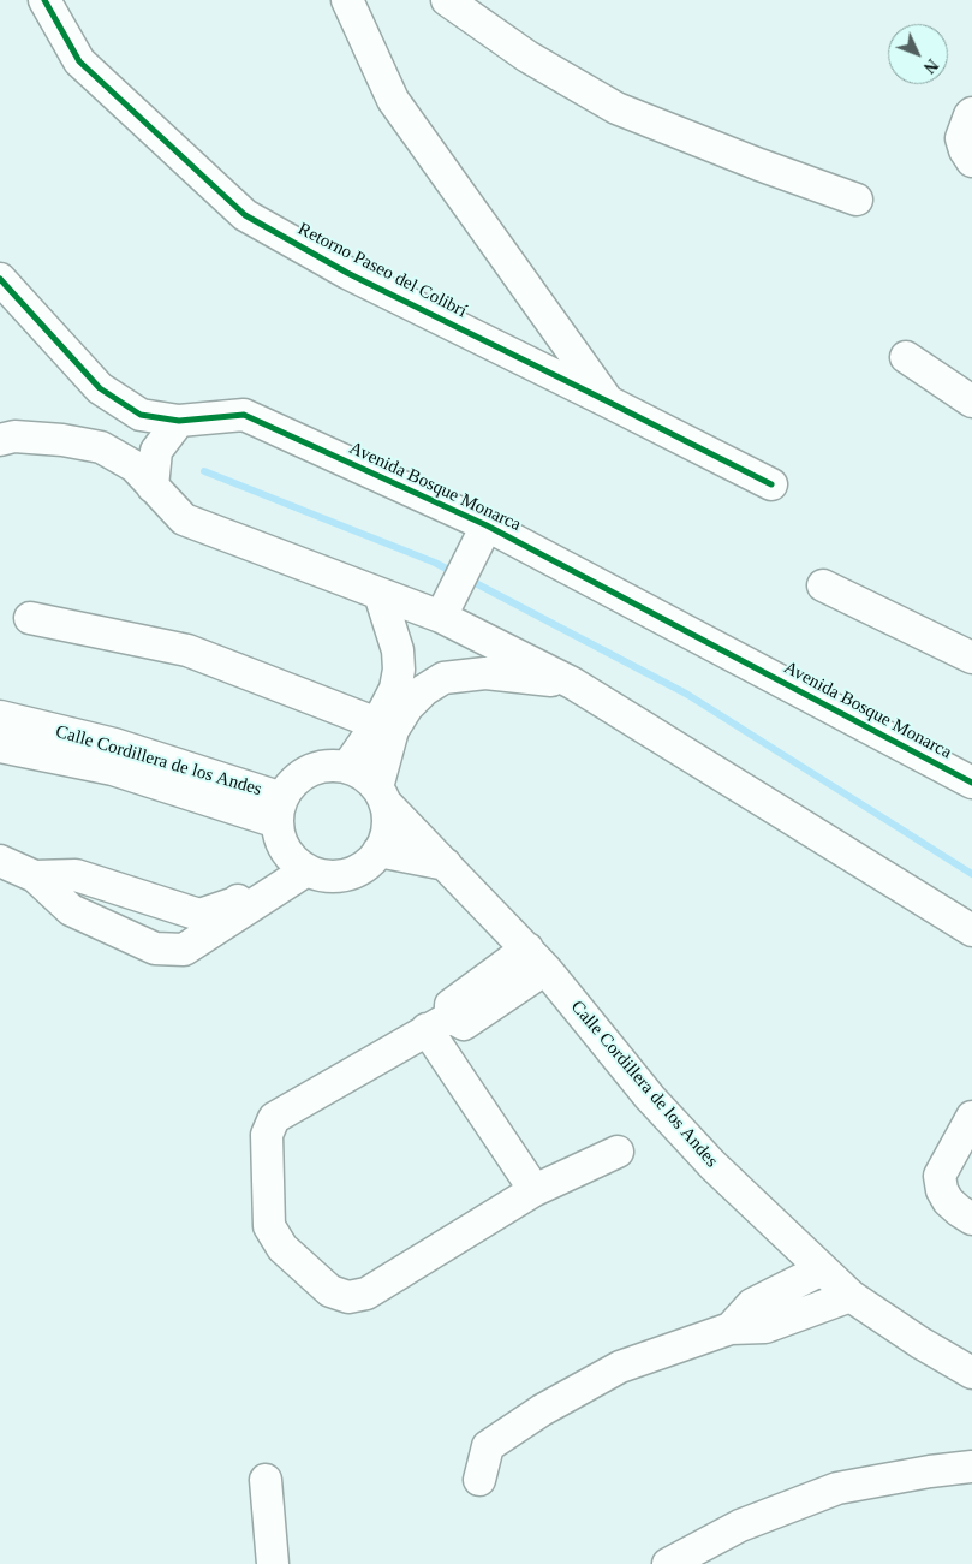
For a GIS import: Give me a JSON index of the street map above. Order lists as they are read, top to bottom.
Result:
{
  "streets": {
    "street": ["Retorno Paseo del Colibrí", "Avenida Bosque Monarca", "Calle Cordillera de los Andes"]
  },
  "north": "bottom right"
}
